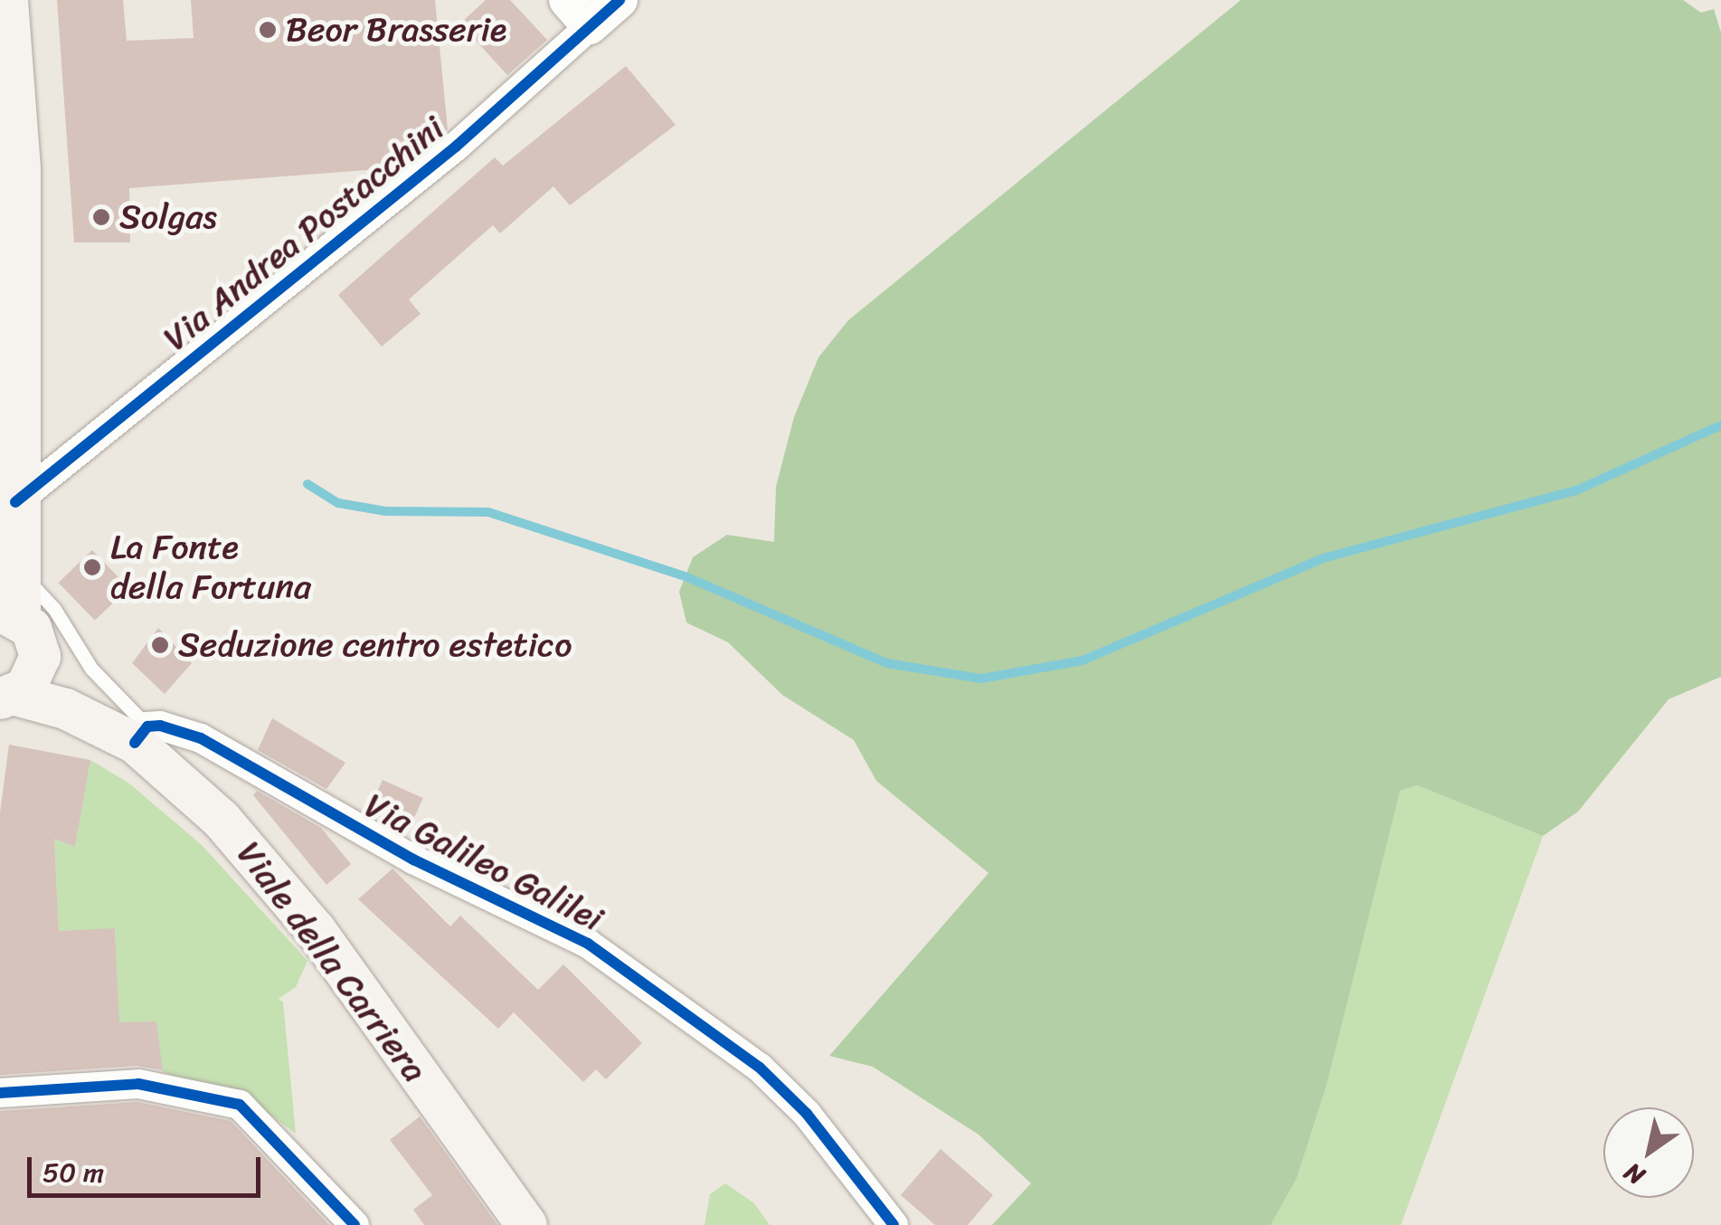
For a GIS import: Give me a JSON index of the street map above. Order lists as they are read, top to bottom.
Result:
{
  "streets": {
    "main road": ["Viale della Carriera"],
    "street": ["Via Andrea Postacchini", "Via Galileo Galilei"]
  },
  "crossings": [
    ["Via Galileo Galilei", "Viale della Carriera"]
  ],
  "places": [
    "Beor Brasserie",
    "Solgas",
    "La Fonte della Fortuna",
    "Seduzione centro estetico"
  ],
  "scale_bar": "50 m",
  "north": "bottom left"
}
